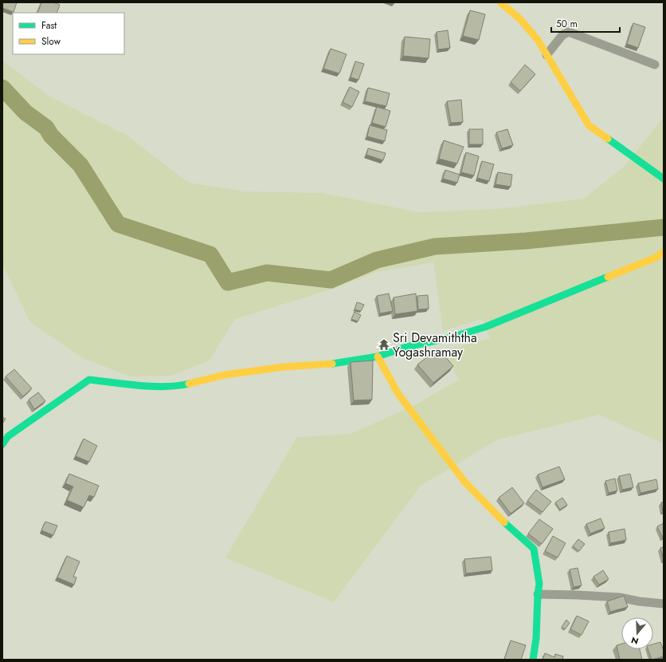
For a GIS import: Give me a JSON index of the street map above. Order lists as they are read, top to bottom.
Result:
{
  "places": {
    "temple": ["Sri Devamiththa Yogashramay"]
  },
  "legend": ["Fast", "Slow"],
  "scale_bar": "50 m",
  "north": "bottom"
}
